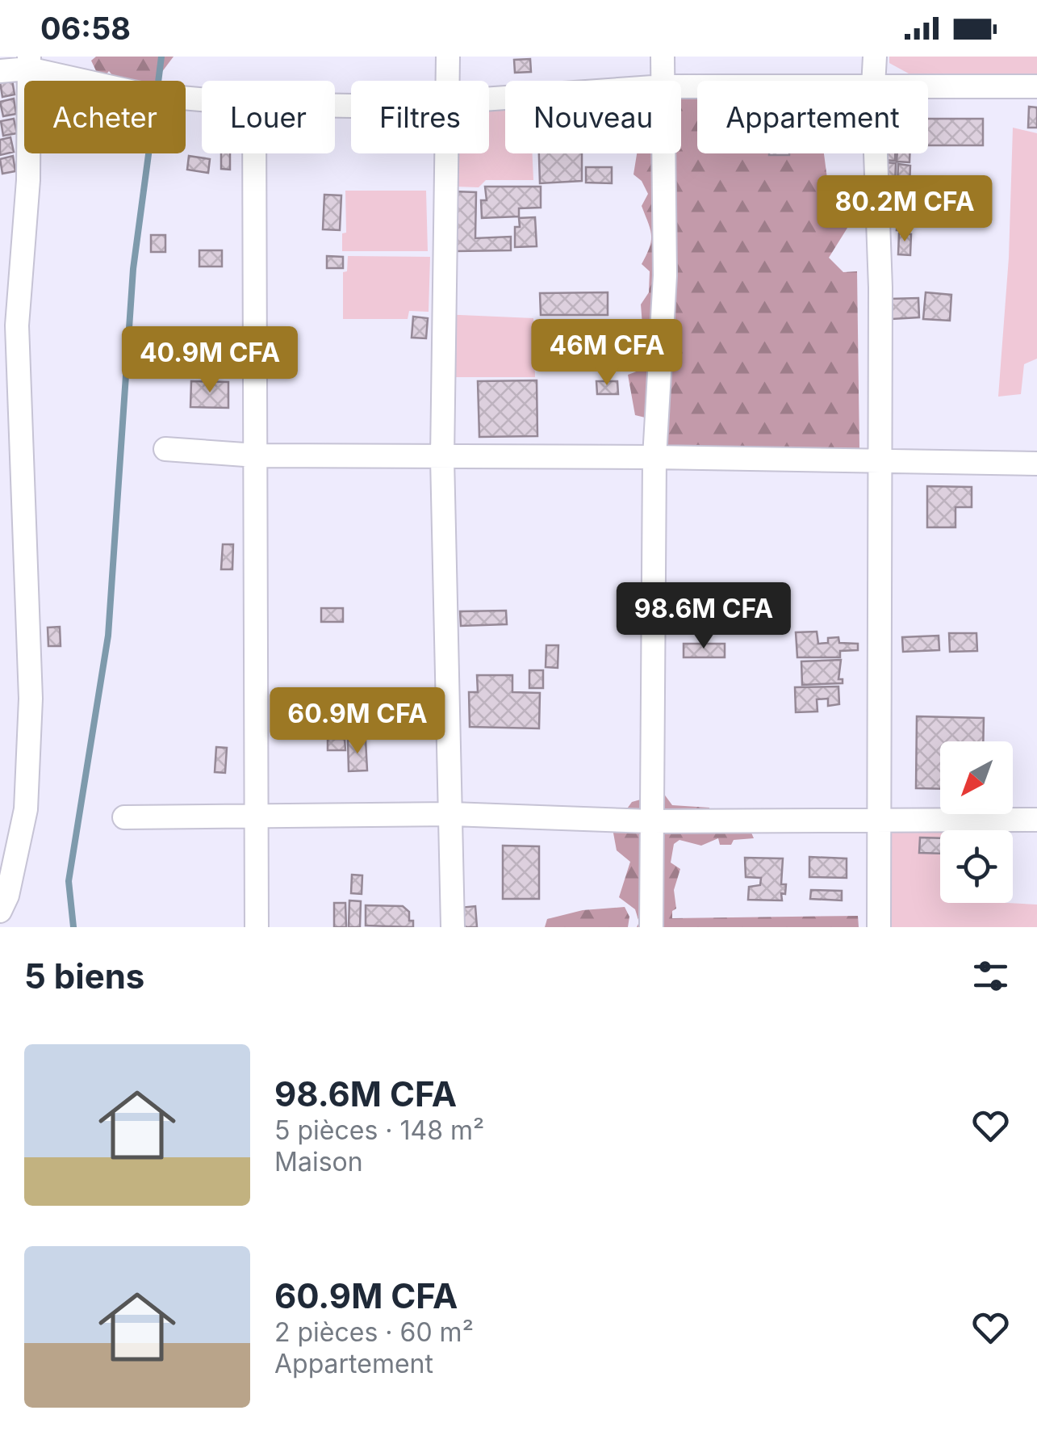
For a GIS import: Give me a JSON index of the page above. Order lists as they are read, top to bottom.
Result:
{
  "north": "bottom left",
  "page": {
    "status": "06:58",
    "chip": [
      "Acheter",
      "Louer",
      "Filtres",
      "Nouveau",
      "Appartement"
    ],
    "price": [
      "80.2M CFA",
      "46M CFA",
      "40.9M CFA",
      "98.6M CFA",
      "60.9M CFA"
    ],
    "heading": "5 biens",
    "list": [
      {
        "name": "98.6M CFA",
        "note": "5 pièces · 148 m² · Maison"
      },
      {
        "name": "60.9M CFA",
        "note": "2 pièces · 60 m² · Appartement"
      }
    ]
  }
}
